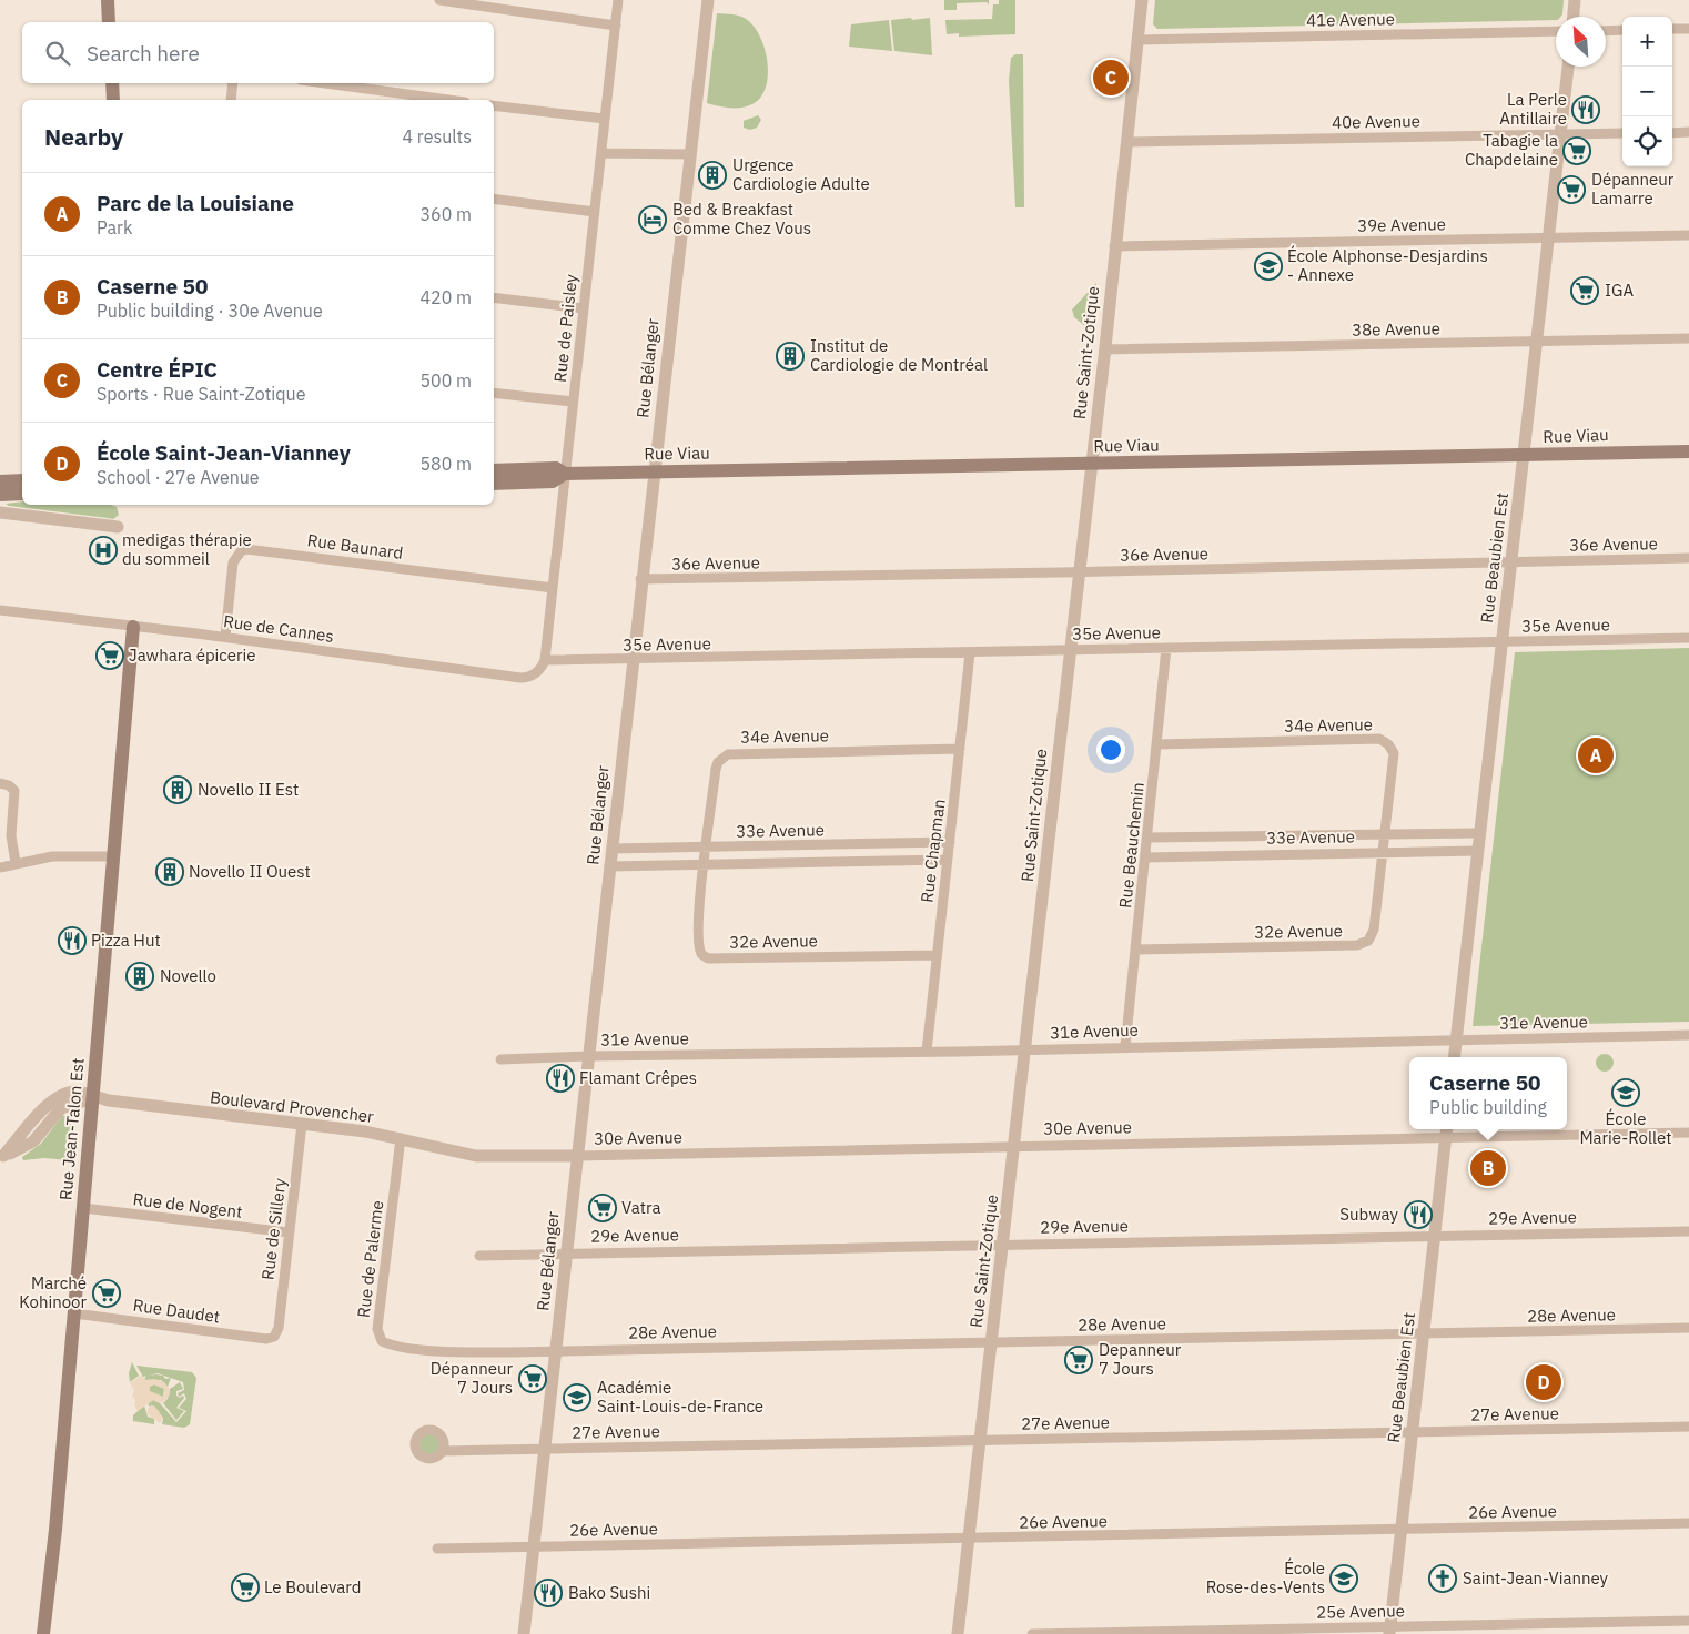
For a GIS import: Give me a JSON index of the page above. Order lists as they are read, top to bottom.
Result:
{
  "streets": {
    "main road": ["Rue Viau", "Rue Jean-Talon Est"],
    "street": [
      "41e Avenue",
      "40e Avenue",
      "39e Avenue",
      "Rue de Paisley",
      "38e Avenue",
      "Rue Saint-Zotique",
      "Rue Bélanger",
      "36e Avenue",
      "Rue Baunard",
      "Rue Beaubien Est",
      "35e Avenue",
      "Rue de Cannes",
      "34e Avenue",
      "33e Avenue",
      "Rue Beauchemin",
      "Rue Chapman",
      "32e Avenue",
      "31e Avenue",
      "Boulevard Provencher",
      "30e Avenue",
      "Rue de Nogent",
      "29e Avenue",
      "Rue de Sillery",
      "Rue de Palerme",
      "Rue Daudet",
      "28e Avenue",
      "27e Avenue",
      "26e Avenue",
      "25e Avenue"
    ]
  },
  "crossings": [
    ["41e Avenue", "Rue Saint-Zotique"],
    ["40e Avenue", "Rue Saint-Zotique"],
    ["40e Avenue", "Rue Beaubien Est"],
    ["39e Avenue", "Rue Saint-Zotique"],
    ["39e Avenue", "Rue Beaubien Est"],
    ["Rue de Paisley", "Rue Viau"],
    ["Rue de Paisley", "Rue Baunard"],
    ["Rue de Paisley", "35e Avenue"],
    ["Rue de Paisley", "Rue de Cannes"],
    ["38e Avenue", "Rue Saint-Zotique"],
    ["38e Avenue", "Rue Beaubien Est"],
    ["Rue Saint-Zotique", "Rue Viau"],
    ["Rue Saint-Zotique", "36e Avenue"],
    ["Rue Saint-Zotique", "35e Avenue"],
    ["Rue Saint-Zotique", "31e Avenue"],
    ["Rue Saint-Zotique", "30e Avenue"],
    ["Rue Saint-Zotique", "29e Avenue"],
    ["Rue Saint-Zotique", "28e Avenue"],
    ["Rue Saint-Zotique", "27e Avenue"],
    ["Rue Saint-Zotique", "26e Avenue"],
    ["Rue Bélanger", "Rue Viau"],
    ["Rue Bélanger", "36e Avenue"],
    ["Rue Bélanger", "35e Avenue"],
    ["Rue Bélanger", "33e Avenue"],
    ["Rue Bélanger", "31e Avenue"],
    ["Rue Bélanger", "30e Avenue"],
    ["Rue Bélanger", "29e Avenue"],
    ["Rue Bélanger", "Rue de Palerme"],
    ["Rue Bélanger", "28e Avenue"],
    ["Rue Bélanger", "27e Avenue"],
    ["Rue Bélanger", "26e Avenue"],
    ["Rue Viau", "Rue Beaubien Est"],
    ["36e Avenue", "Rue Beaubien Est"],
    ["Rue Baunard", "Rue de Cannes"],
    ["Rue Beaubien Est", "35e Avenue"],
    ["Rue Beaubien Est", "33e Avenue"],
    ["Rue Beaubien Est", "31e Avenue"],
    ["Rue Beaubien Est", "30e Avenue"],
    ["Rue Beaubien Est", "29e Avenue"],
    ["Rue Beaubien Est", "28e Avenue"],
    ["Rue Beaubien Est", "27e Avenue"],
    ["Rue Beaubien Est", "26e Avenue"],
    ["Rue Beaubien Est", "25e Avenue"],
    ["35e Avenue", "Rue de Cannes"],
    ["35e Avenue", "Rue Beauchemin"],
    ["35e Avenue", "Rue Chapman"],
    ["Rue de Cannes", "Rue Jean-Talon Est"],
    ["34e Avenue", "33e Avenue"],
    ["34e Avenue", "Rue Beauchemin"],
    ["34e Avenue", "Rue Chapman"],
    ["34e Avenue", "32e Avenue"],
    ["33e Avenue", "Rue Beauchemin"],
    ["33e Avenue", "Rue Chapman"],
    ["33e Avenue", "32e Avenue"],
    ["Rue Beauchemin", "32e Avenue"],
    ["Rue Beauchemin", "31e Avenue"],
    ["Rue Chapman", "32e Avenue"],
    ["Rue Chapman", "31e Avenue"],
    ["Boulevard Provencher", "30e Avenue"],
    ["Boulevard Provencher", "Rue Jean-Talon Est"],
    ["Boulevard Provencher", "Rue de Sillery"],
    ["Boulevard Provencher", "Rue de Palerme"],
    ["Rue Jean-Talon Est", "Rue de Nogent"],
    ["Rue Jean-Talon Est", "Rue Daudet"],
    ["Rue de Nogent", "Rue de Sillery"],
    ["Rue de Sillery", "Rue Daudet"],
    ["Rue de Palerme", "28e Avenue"]
  ],
  "places": {
    "restaurant": [
      "La Perle Antillaire",
      "Pizza Hut",
      "Flamant Crêpes",
      "Subway",
      "Bako Sushi"
    ],
    "supermarket": [
      "Tabagie la Chapdelaine",
      "Dépanneur Lamarre",
      "IGA",
      "Jawhara épicerie",
      "Vatra",
      "Marché Kohinoor",
      "Depanneur 7 Jours",
      "Dépanneur 7 Jours",
      "Le Boulevard"
    ],
    "building": [
      "Urgence Cardiologie Adulte",
      "Institut de Cardiologie de Montréal",
      "Novello II Est",
      "Novello II Ouest",
      "Novello"
    ],
    "hotel": ["Bed & Breakfast Comme Chez Vous"],
    "school or university": [
      "École Alphonse-Desjardins - Annexe",
      "École Marie-Rollet",
      "Académie Saint-Louis-de-France",
      "École Rose-des-Vents"
    ],
    "hospital": ["medigas thérapie du sommeil"],
    "church": ["Saint-Jean-Vianney"]
  },
  "north": "top left",
  "page": {
    "map_buttons": ["+", "−"],
    "search": "Search here",
    "pins": [
      "C",
      "A",
      "B",
      "D"
    ],
    "heading": ["Nearby", "4 results"],
    "list": [
      {
        "mark": "A",
        "name": "Parc de la Louisiane",
        "note": "Park",
        "value": "360 m"
      },
      {
        "mark": "B",
        "name": "Caserne 50",
        "note": "Public building · 30e Avenue",
        "value": "420 m"
      },
      {
        "mark": "C",
        "name": "Centre ÉPIC",
        "note": "Sports · Rue Saint-Zotique",
        "value": "500 m"
      },
      {
        "mark": "D",
        "name": "École Saint-Jean-Vianney",
        "note": "School · 27e Avenue",
        "value": "580 m"
      }
    ],
    "popup": ["Caserne 50", "Public building"]
  }
}
